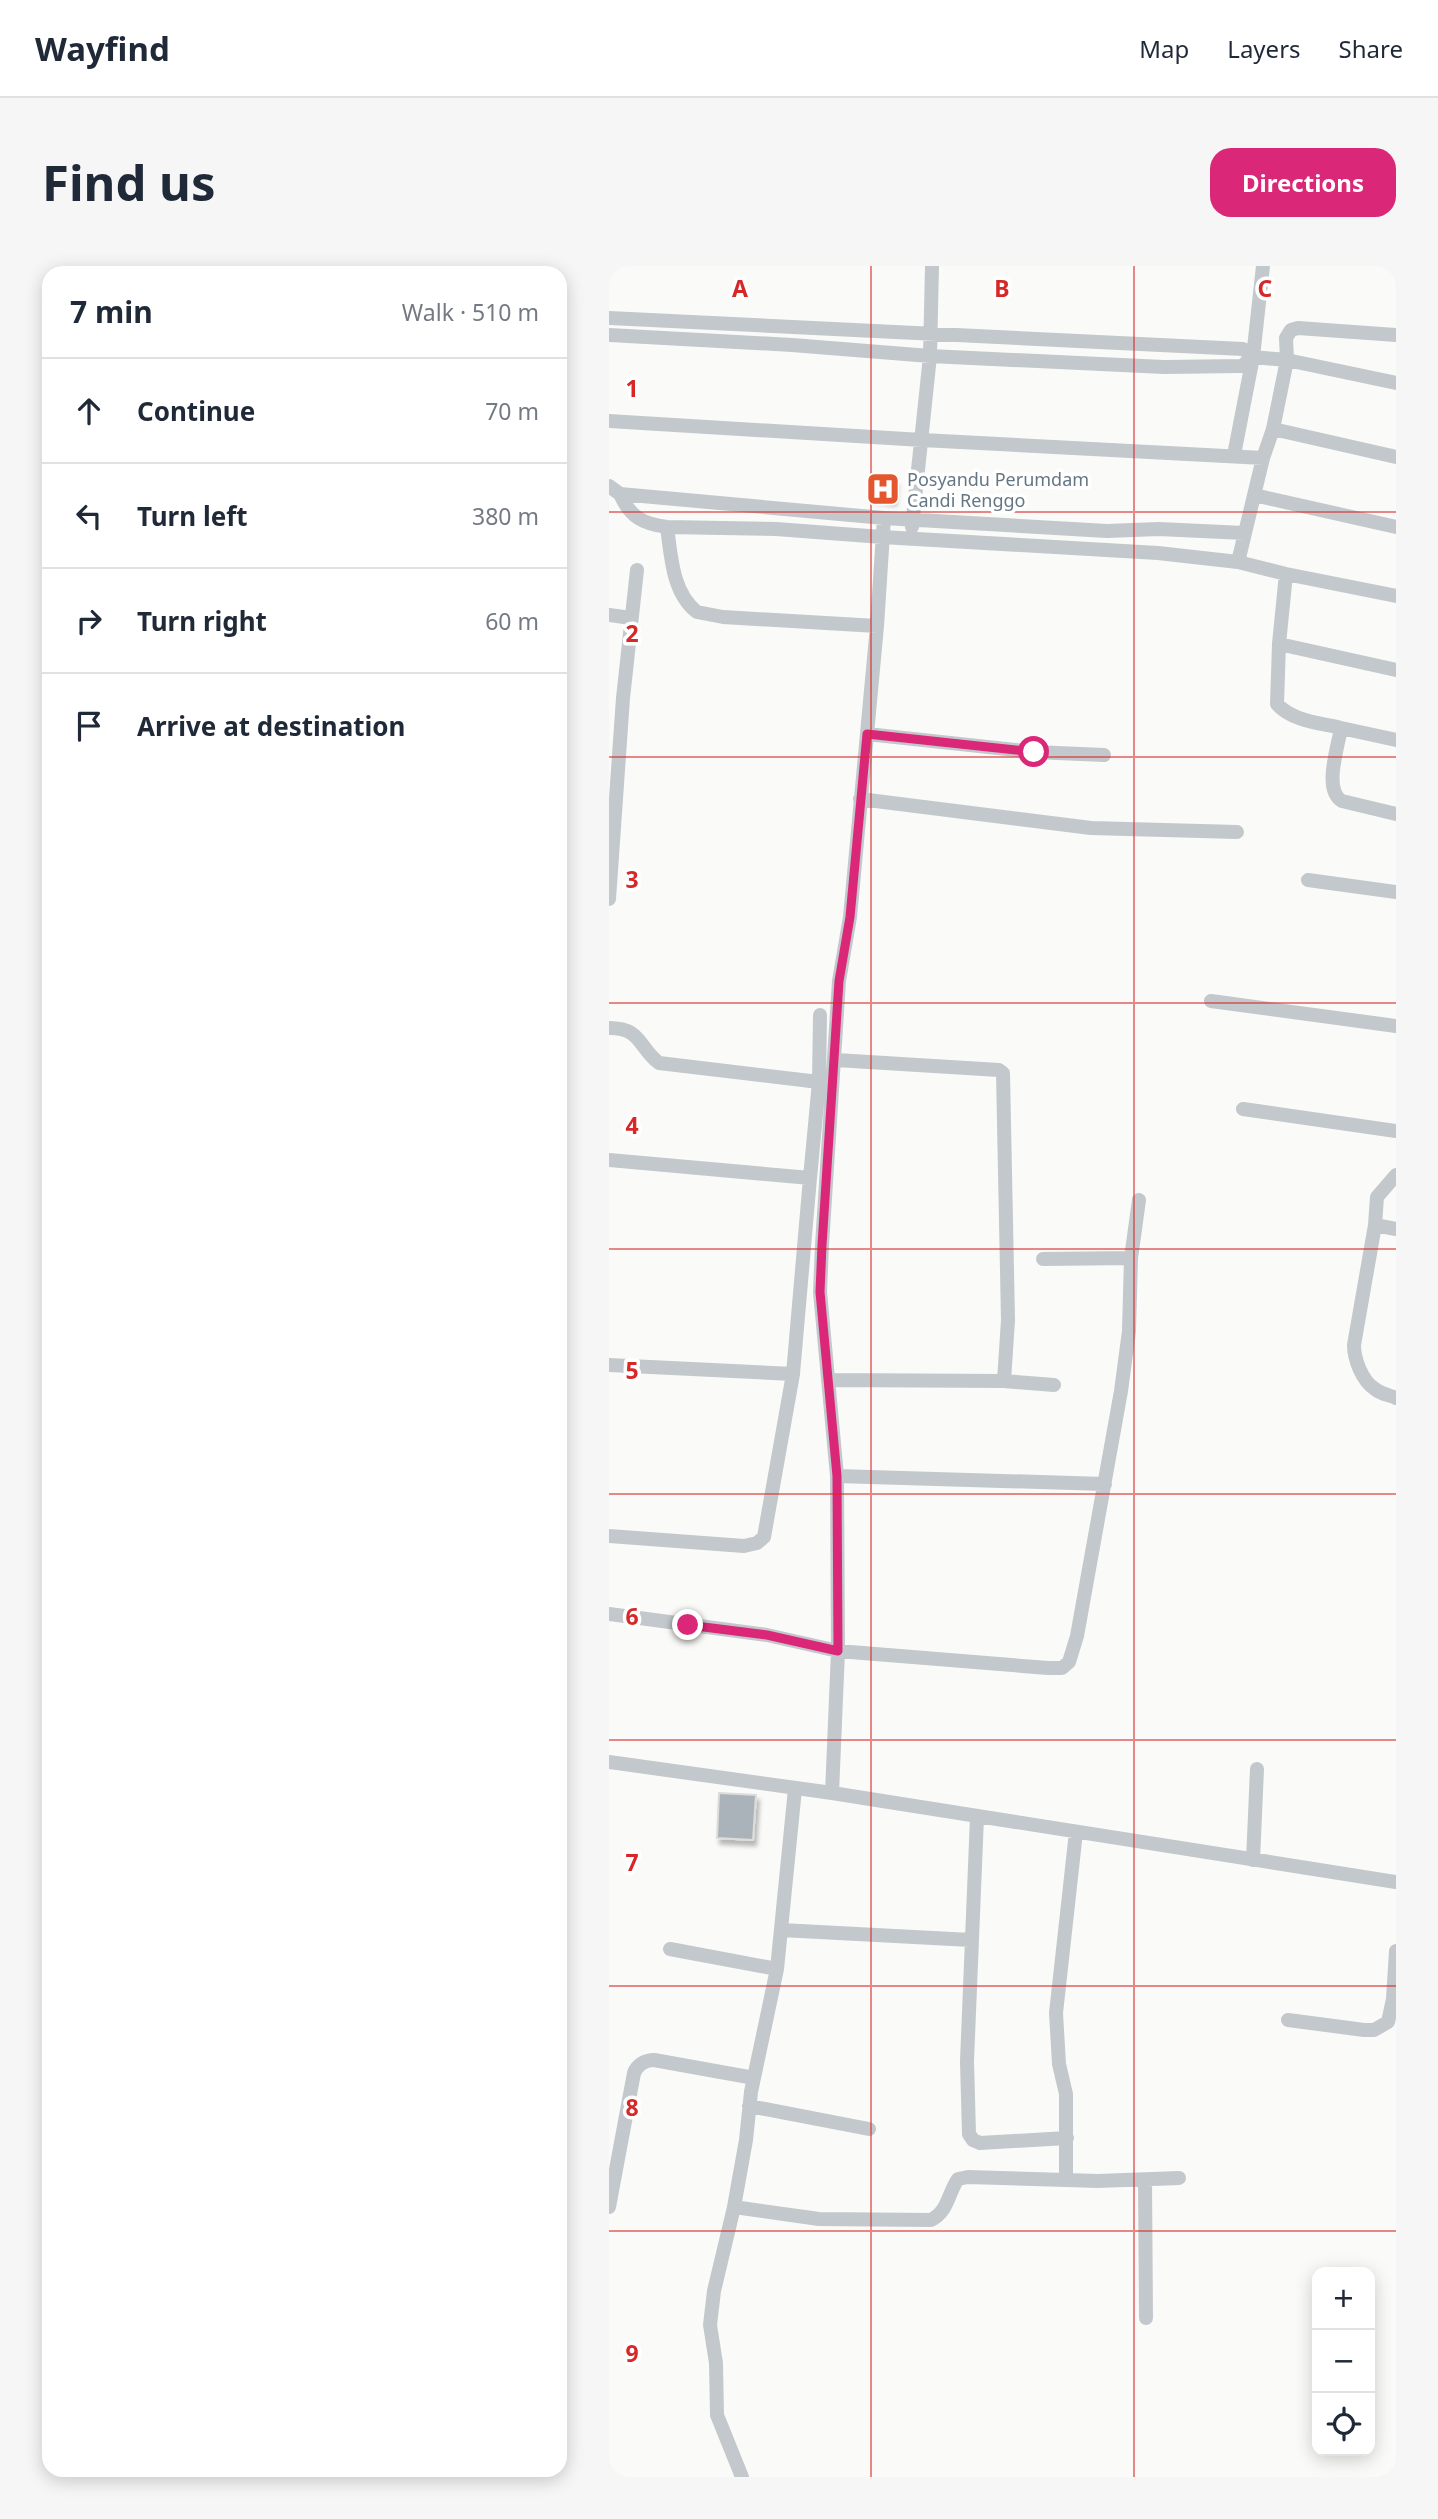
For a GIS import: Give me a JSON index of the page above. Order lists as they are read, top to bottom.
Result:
{
  "places": {
    "hospital": ["Posyandu Perumdam Candi Renggo"]
  },
  "page": {
    "header": "Wayfind",
    "nav": ["Map", "Layers", "Share"],
    "buttons": "Directions",
    "title": "Find us",
    "heading": ["7 min", "Walk · 510 m"],
    "list": [
      ["Continue", "70 m"],
      ["Turn left", "380 m"],
      ["Turn right", "60 m"],
      "Arrive at destination"
    ],
    "map_buttons": ["+", "−"]
  },
  "grid": {
    "columns": ["A", "B", "C"],
    "rows": [
      "1",
      "2",
      "3",
      "4",
      "5",
      "6",
      "7",
      "8",
      "9"
    ]
  }
}
